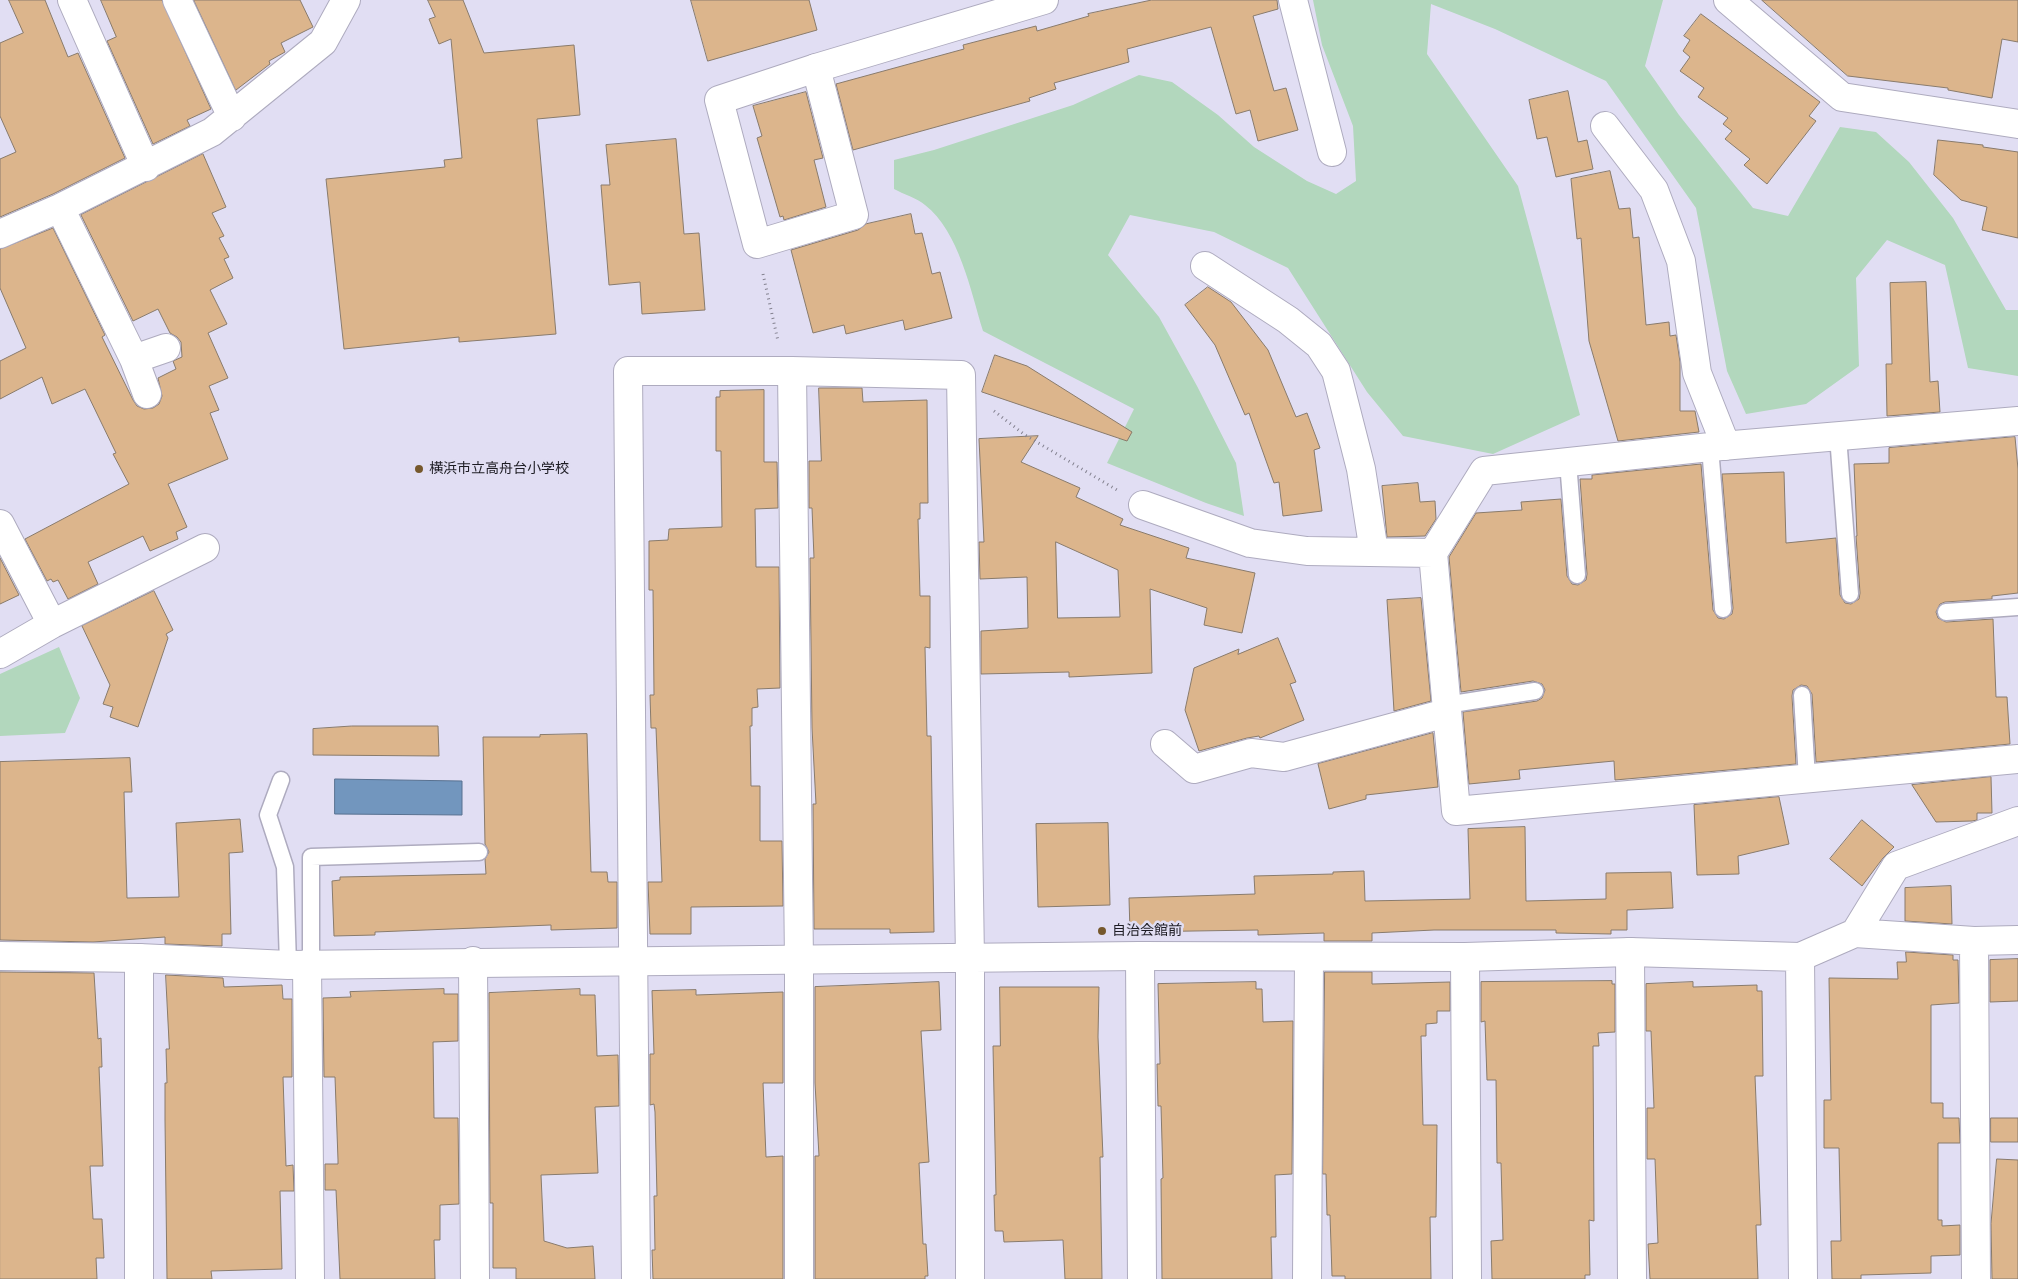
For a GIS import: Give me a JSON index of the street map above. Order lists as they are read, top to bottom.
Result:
{
  "places": ["横浜市立高舟台小学校", "自治会館前"]
}
